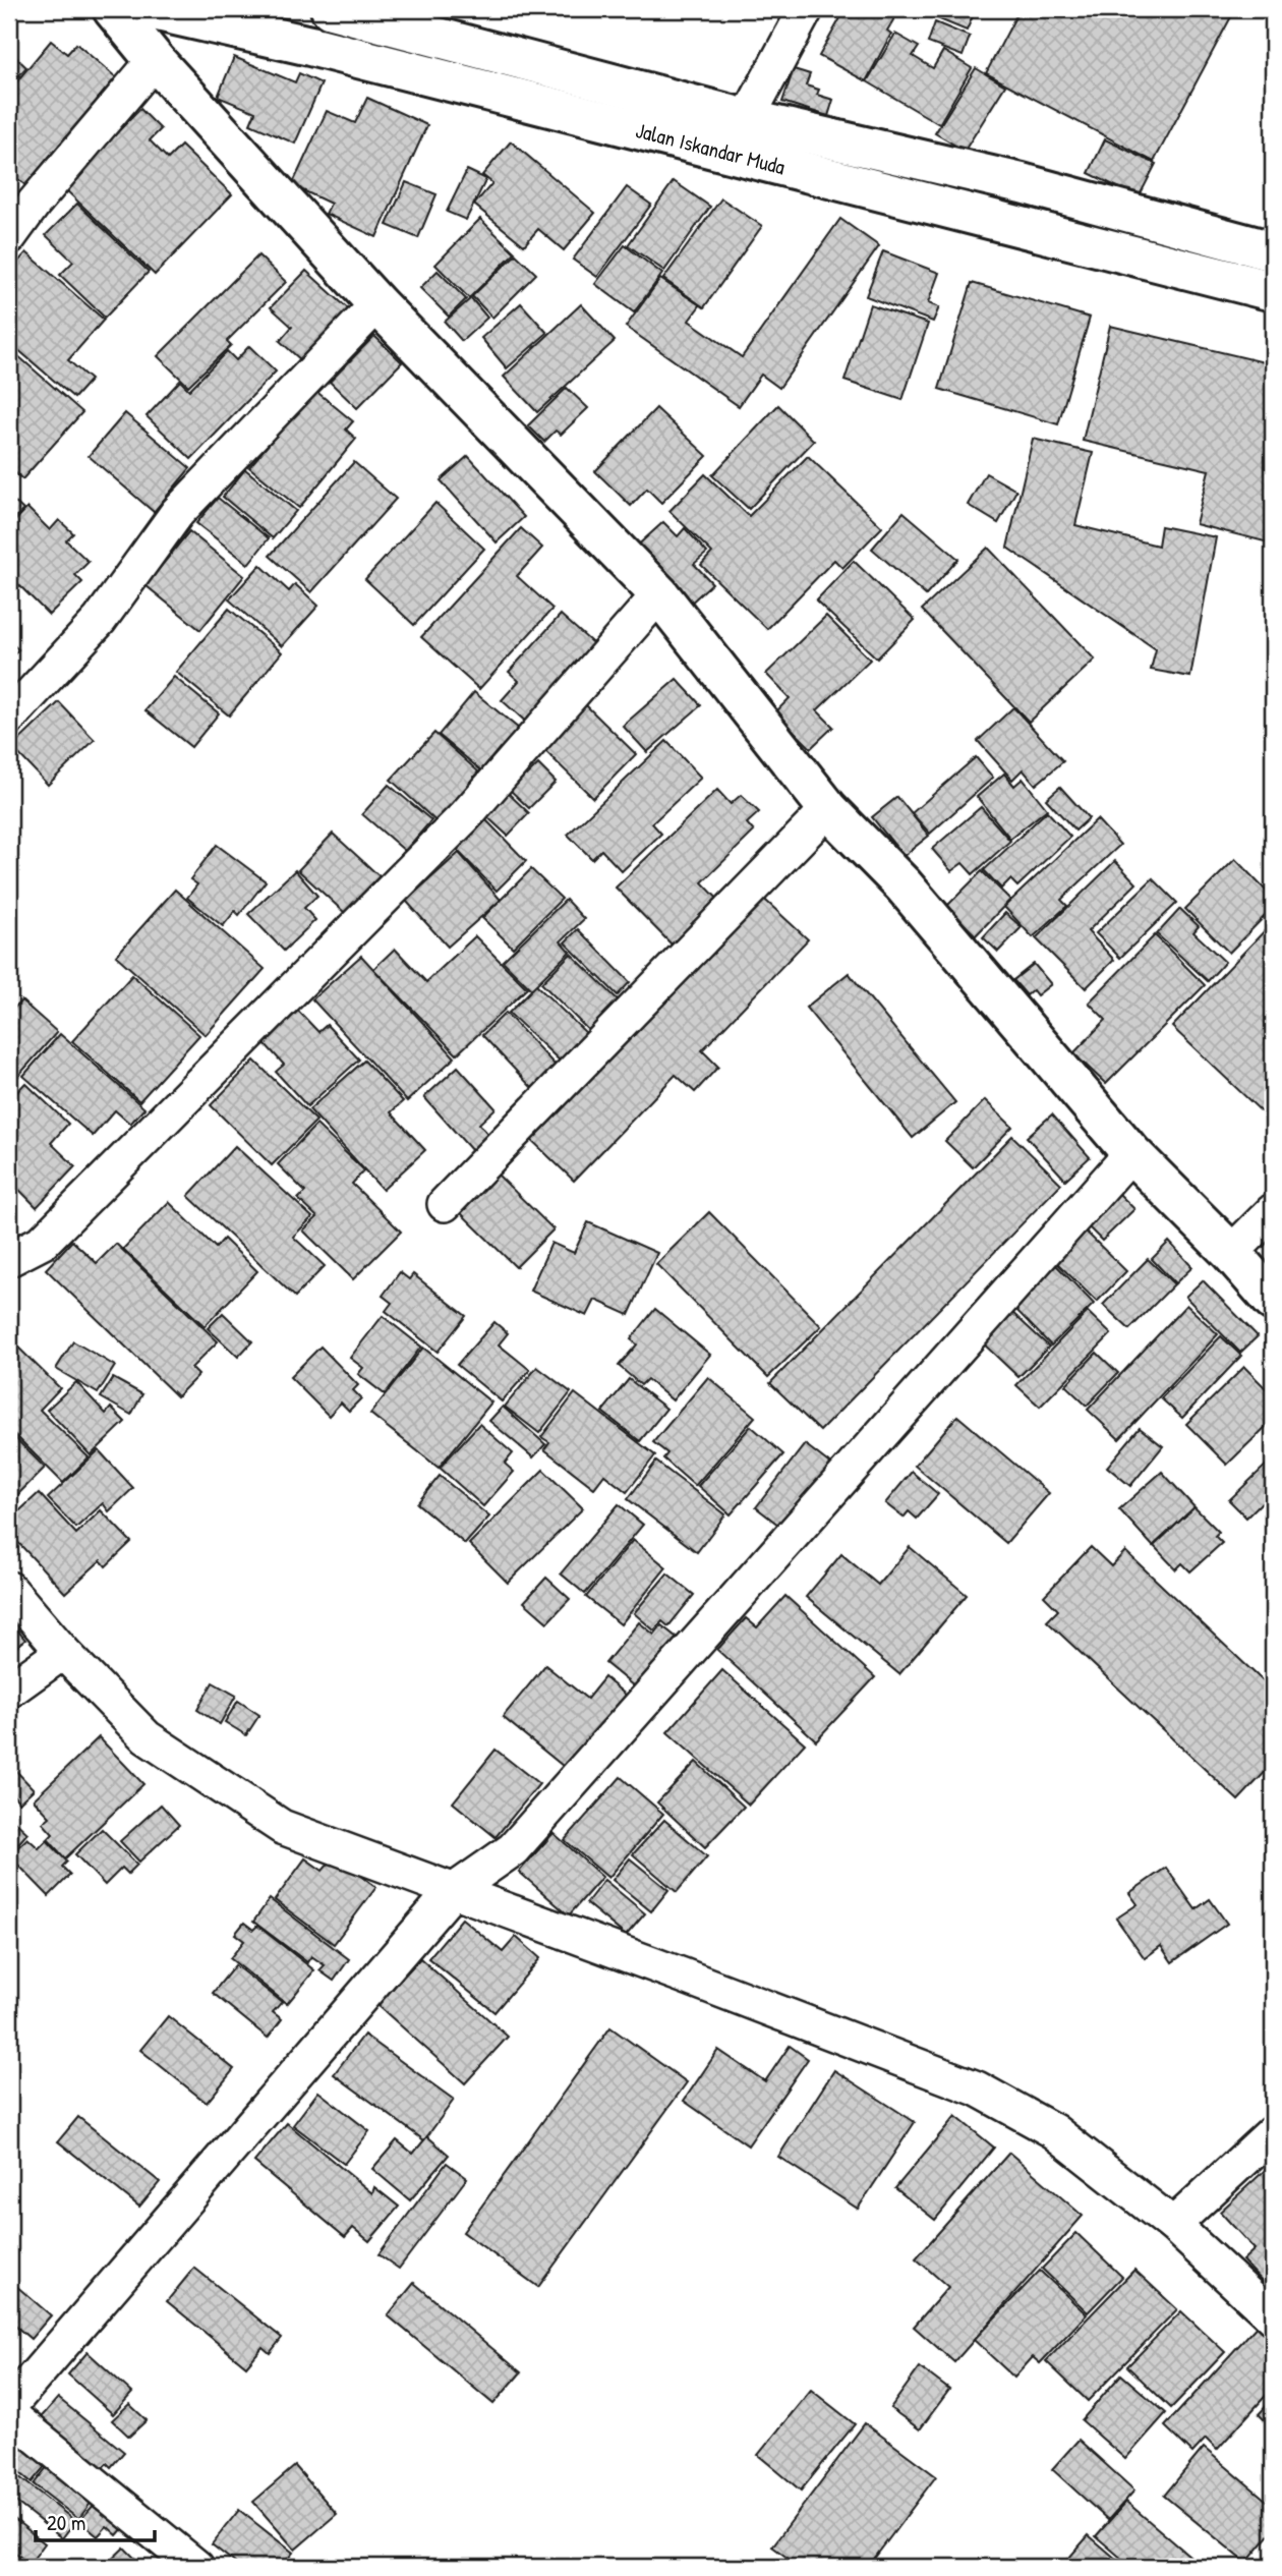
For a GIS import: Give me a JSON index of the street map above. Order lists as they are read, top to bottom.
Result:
{
  "streets": {
    "main road": ["Jalan Iskandar Muda"]
  },
  "scale_bar": "20 m"
}
